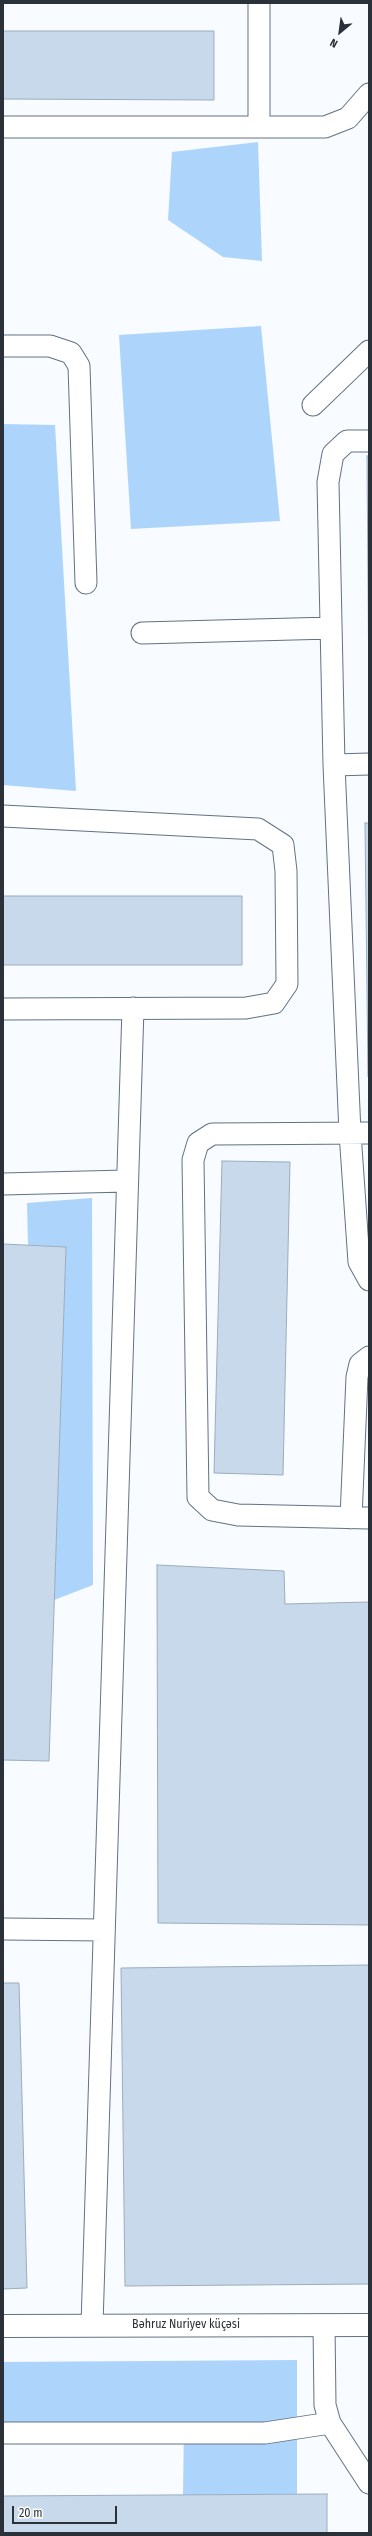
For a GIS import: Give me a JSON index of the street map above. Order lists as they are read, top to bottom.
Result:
{
  "streets": {
    "street": ["Bəhruz Nuriyev küçəsi"]
  },
  "scale_bar": "20 m",
  "north": "bottom left"
}
